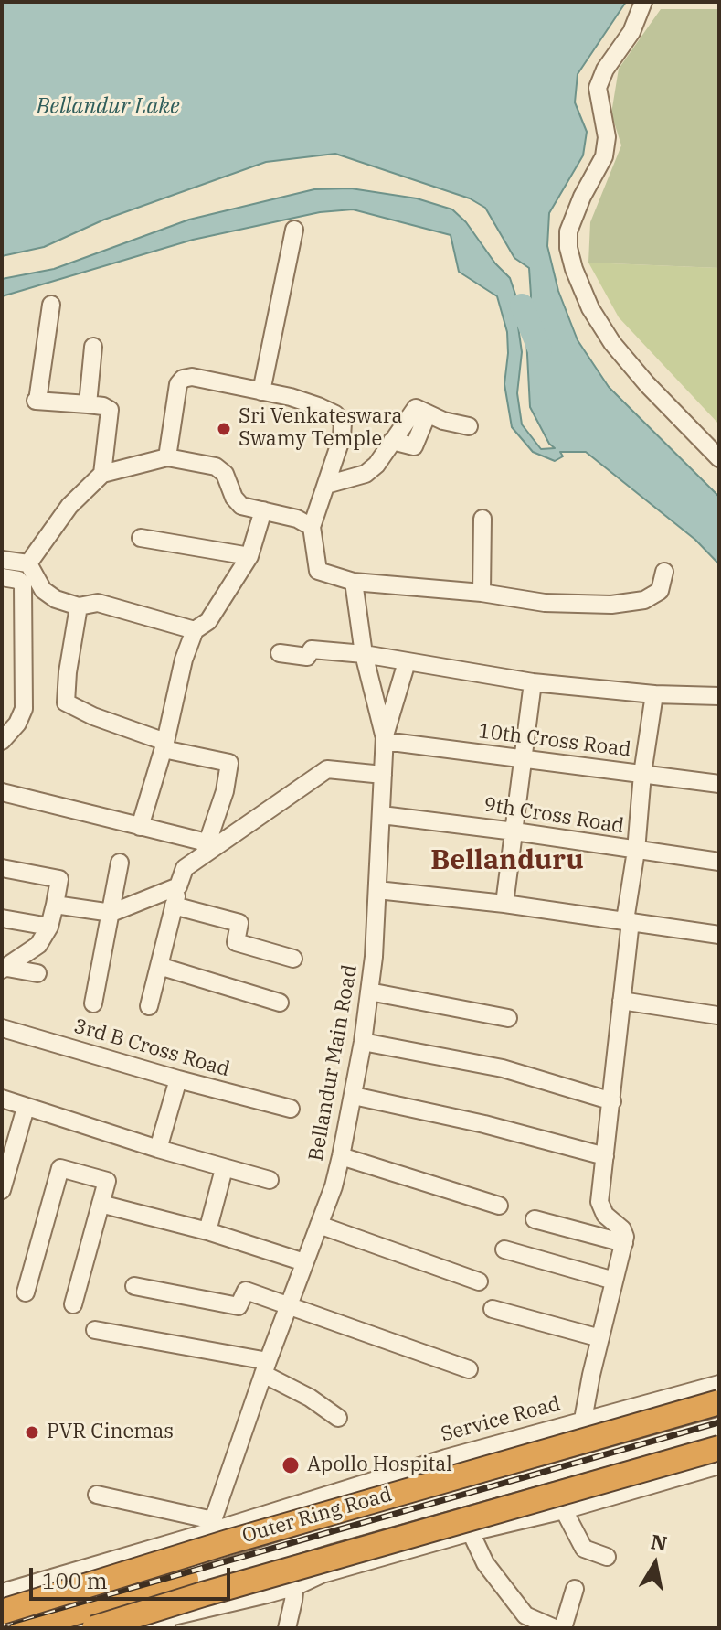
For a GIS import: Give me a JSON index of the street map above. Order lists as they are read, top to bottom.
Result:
{
  "streets": {
    "highway": ["Outer Ring Road"],
    "street": [
      "10th Cross Road",
      "9th Cross Road",
      "3rd B Cross Road",
      "Bellandur Main Road",
      "Service Road"
    ]
  },
  "crossings": [
    ["10th Cross Road", "Bellandur Main Road"],
    ["9th Cross Road", "Bellandur Main Road"],
    ["Bellandur Main Road", "Service Road"]
  ],
  "districts": ["Bellanduru"],
  "water": ["Bellandur Lake"],
  "places": ["Sri Venkateswara Swamy Temple", "PVR Cinemas", "Apollo Hospital"],
  "scale_bar": "100 m",
  "north": "top"
}
